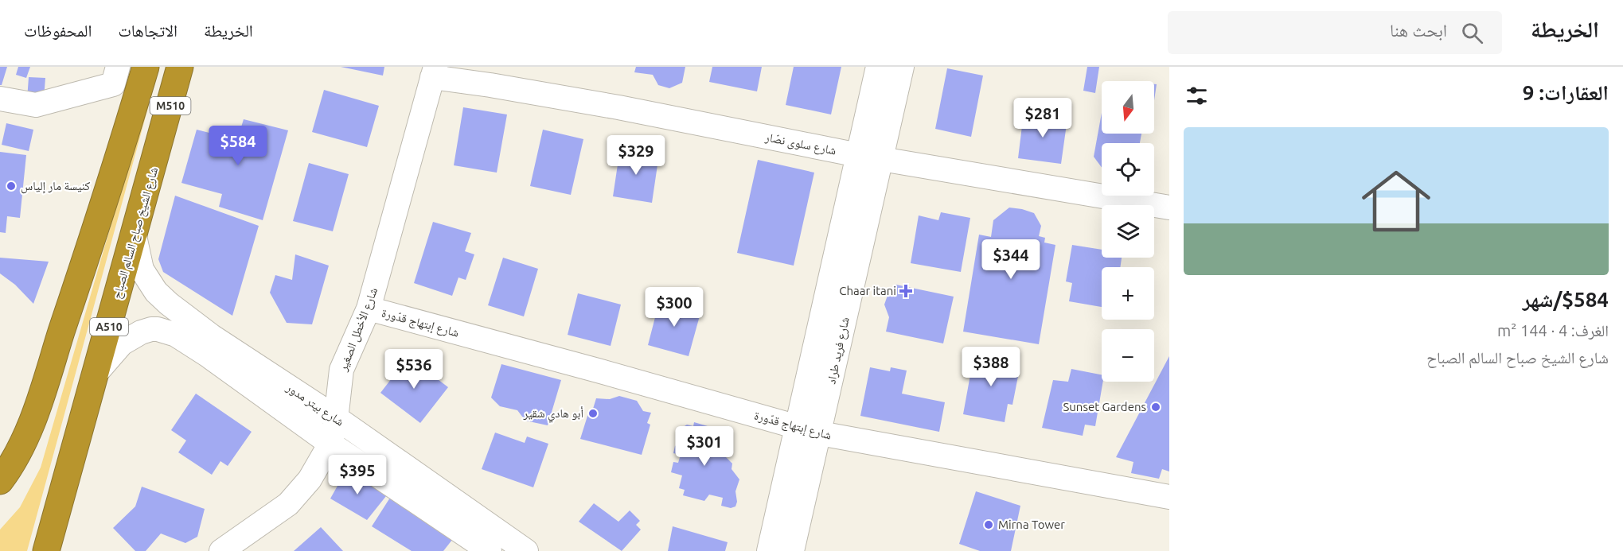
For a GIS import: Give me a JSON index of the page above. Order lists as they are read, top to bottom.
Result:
{
  "streets": {
    "highway": ["M510", "شارع الشيخ صباح السالم الصباح", "A510"],
    "street": [
      "شارع سلوى نصّار",
      "شارع إبتهاج قدّورة",
      "شارع الأخطل الصغير",
      "شارع فريد طراد",
      "شارع بيتر مدور"
    ]
  },
  "crossings": [
    ["شارع سلوى نصّار", "شارع الأخطل الصغير"],
    ["شارع سلوى نصّار", "شارع فريد طراد"],
    ["شارع الشيخ صباح السالم الصباح", "شارع بيتر مدور"],
    ["شارع إبتهاج قدّورة", "شارع الأخطل الصغير"],
    ["شارع إبتهاج قدّورة", "شارع فريد طراد"],
    ["شارع الأخطل الصغير", "شارع بيتر مدور"]
  ],
  "places": {
    "other": [
      "كنيسة مار إلياس",
      "Sunset Gardens",
      "أبو هادي شقير",
      "Mirna Tower"
    ],
    "health": ["Chaar itani"]
  },
  "north": "bottom",
  "page": {
    "header": "الخريطة",
    "search": "ابحث هنا",
    "nav": ["الخريطة", "الاتجاهات", "المحفوظات"],
    "heading": "العقارات: 9",
    "map_buttons": ["+", "−"],
    "price": [
      "$281",
      "$584",
      "$329",
      "$344",
      "$300",
      "$388",
      "$536",
      "$301",
      "$395"
    ],
    "list": [
      {
        "name": "$584/شهر",
        "note": "الغرف: 4 · 144 m² · شارع الشيخ صباح السالم الصباح"
      }
    ]
  }
}
